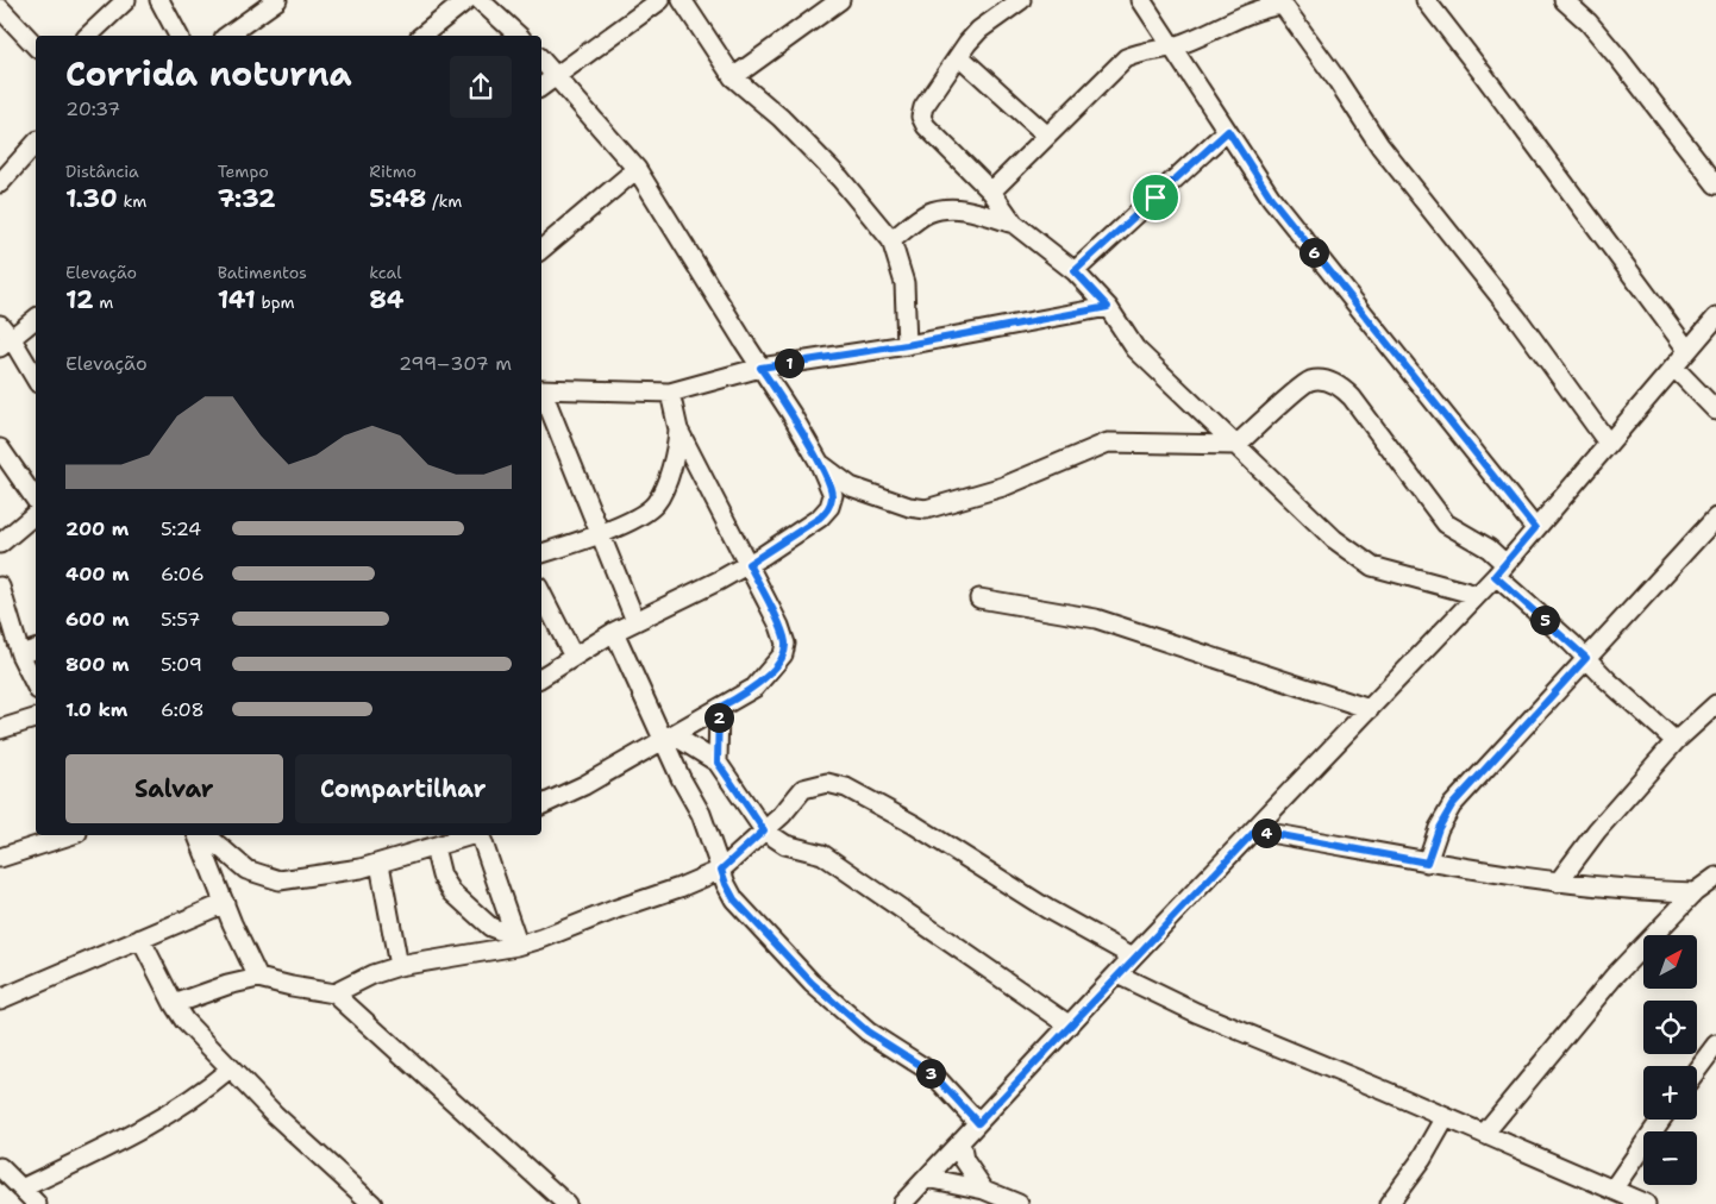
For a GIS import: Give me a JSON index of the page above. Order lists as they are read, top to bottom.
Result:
{
  "north": "top right",
  "page": {
    "heading": ["Corrida noturna", "20:37"],
    "stats": [
      ["Distância", "1.30 km"],
      ["Tempo", "7:32"],
      ["Ritmo", "5:48 /km"],
      ["Elevação", "12 m"],
      ["Batimentos", "141 bpm"],
      ["kcal", "84"]
    ],
    "pins": [
      "6",
      "1",
      "5",
      "2",
      "4",
      "3"
    ],
    "chart": ["Elevação", "299–307 m"],
    "list": [
      {
        "name": "200 m",
        "note": "5:24"
      },
      {
        "name": "400 m",
        "note": "6:06"
      },
      {
        "name": "600 m",
        "note": "5:57"
      },
      {
        "name": "800 m",
        "note": "5:09"
      },
      {
        "name": "1.0 km",
        "note": "6:08"
      }
    ],
    "buttons": ["Salvar", "Compartilhar"],
    "map_buttons": ["+", "−"]
  }
}
